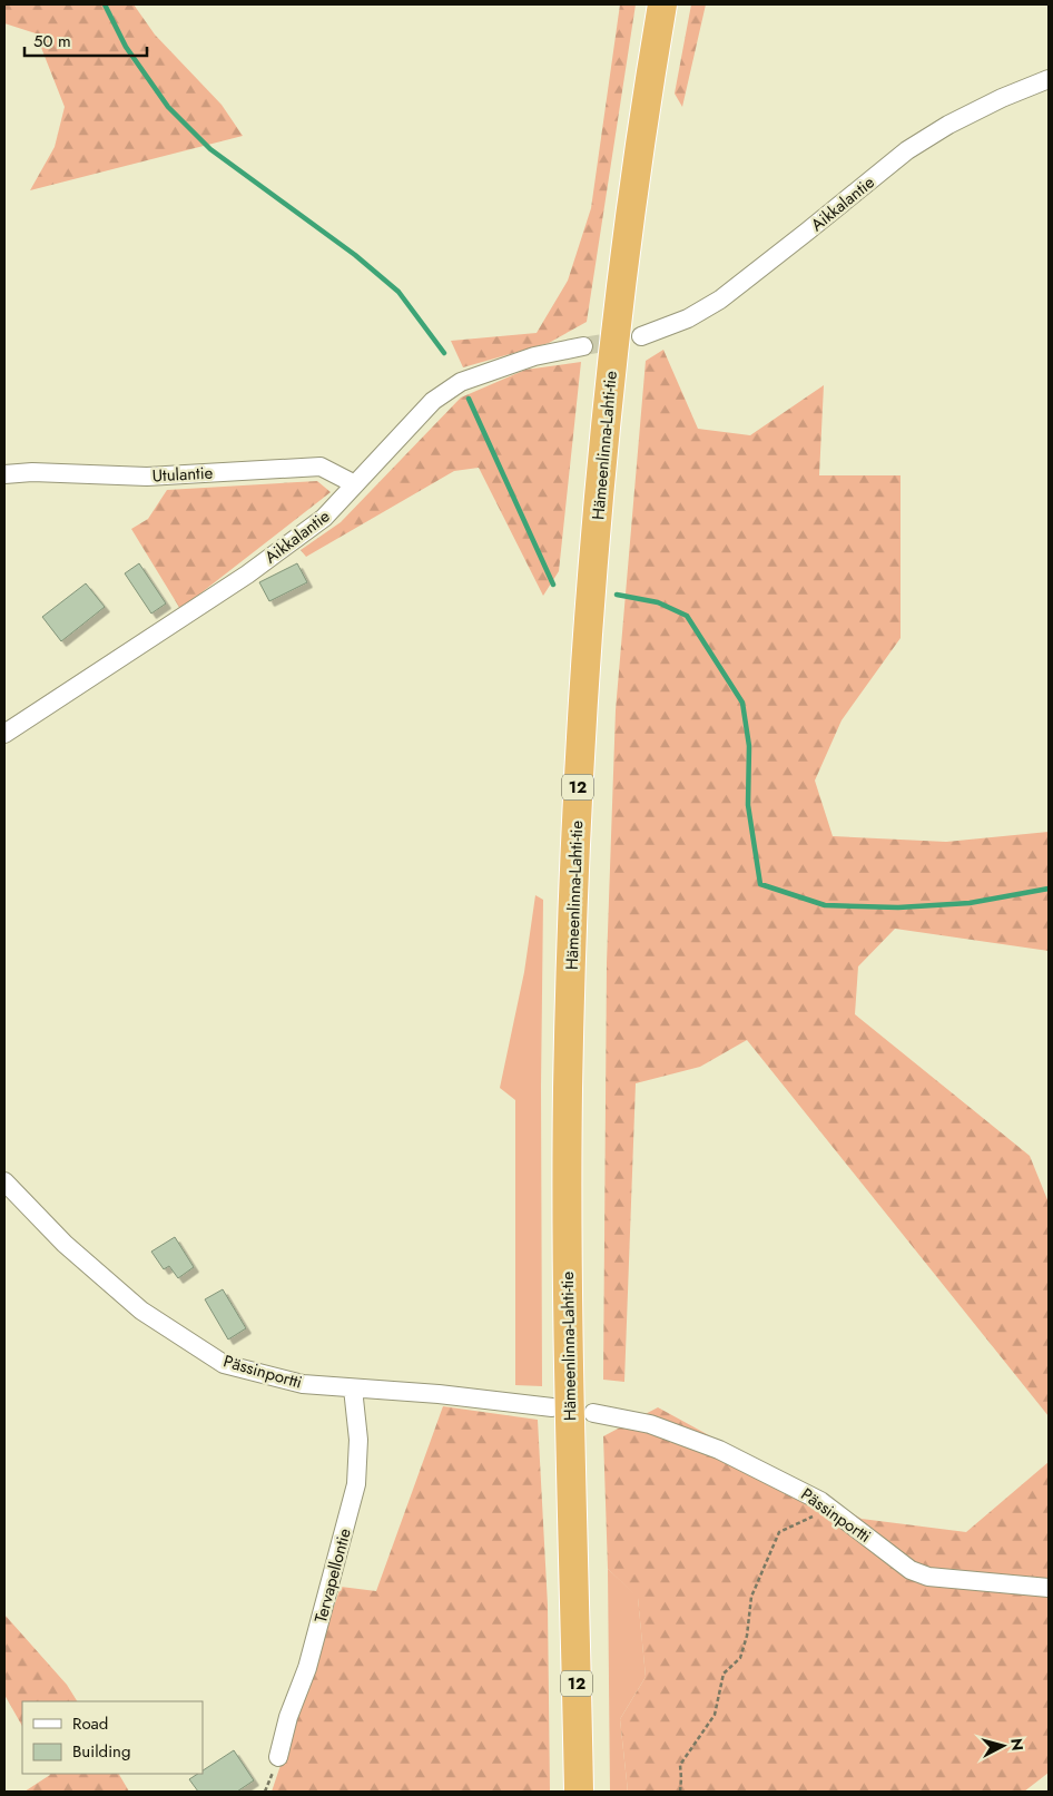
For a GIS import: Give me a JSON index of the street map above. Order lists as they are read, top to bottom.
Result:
{
  "streets": {
    "highway": ["Hämeenlinna-Lahti-tie", "12"],
    "street": [
      "Aikkalantie",
      "Utulantie",
      "Pässinportti",
      "Tervapellontie"
    ]
  },
  "crossings": [
    ["Aikkalantie", "Utulantie"],
    ["Pässinportti", "Tervapellontie"]
  ],
  "legend": ["Road", "Building"],
  "scale_bar": "50 m",
  "north": "right"
}
